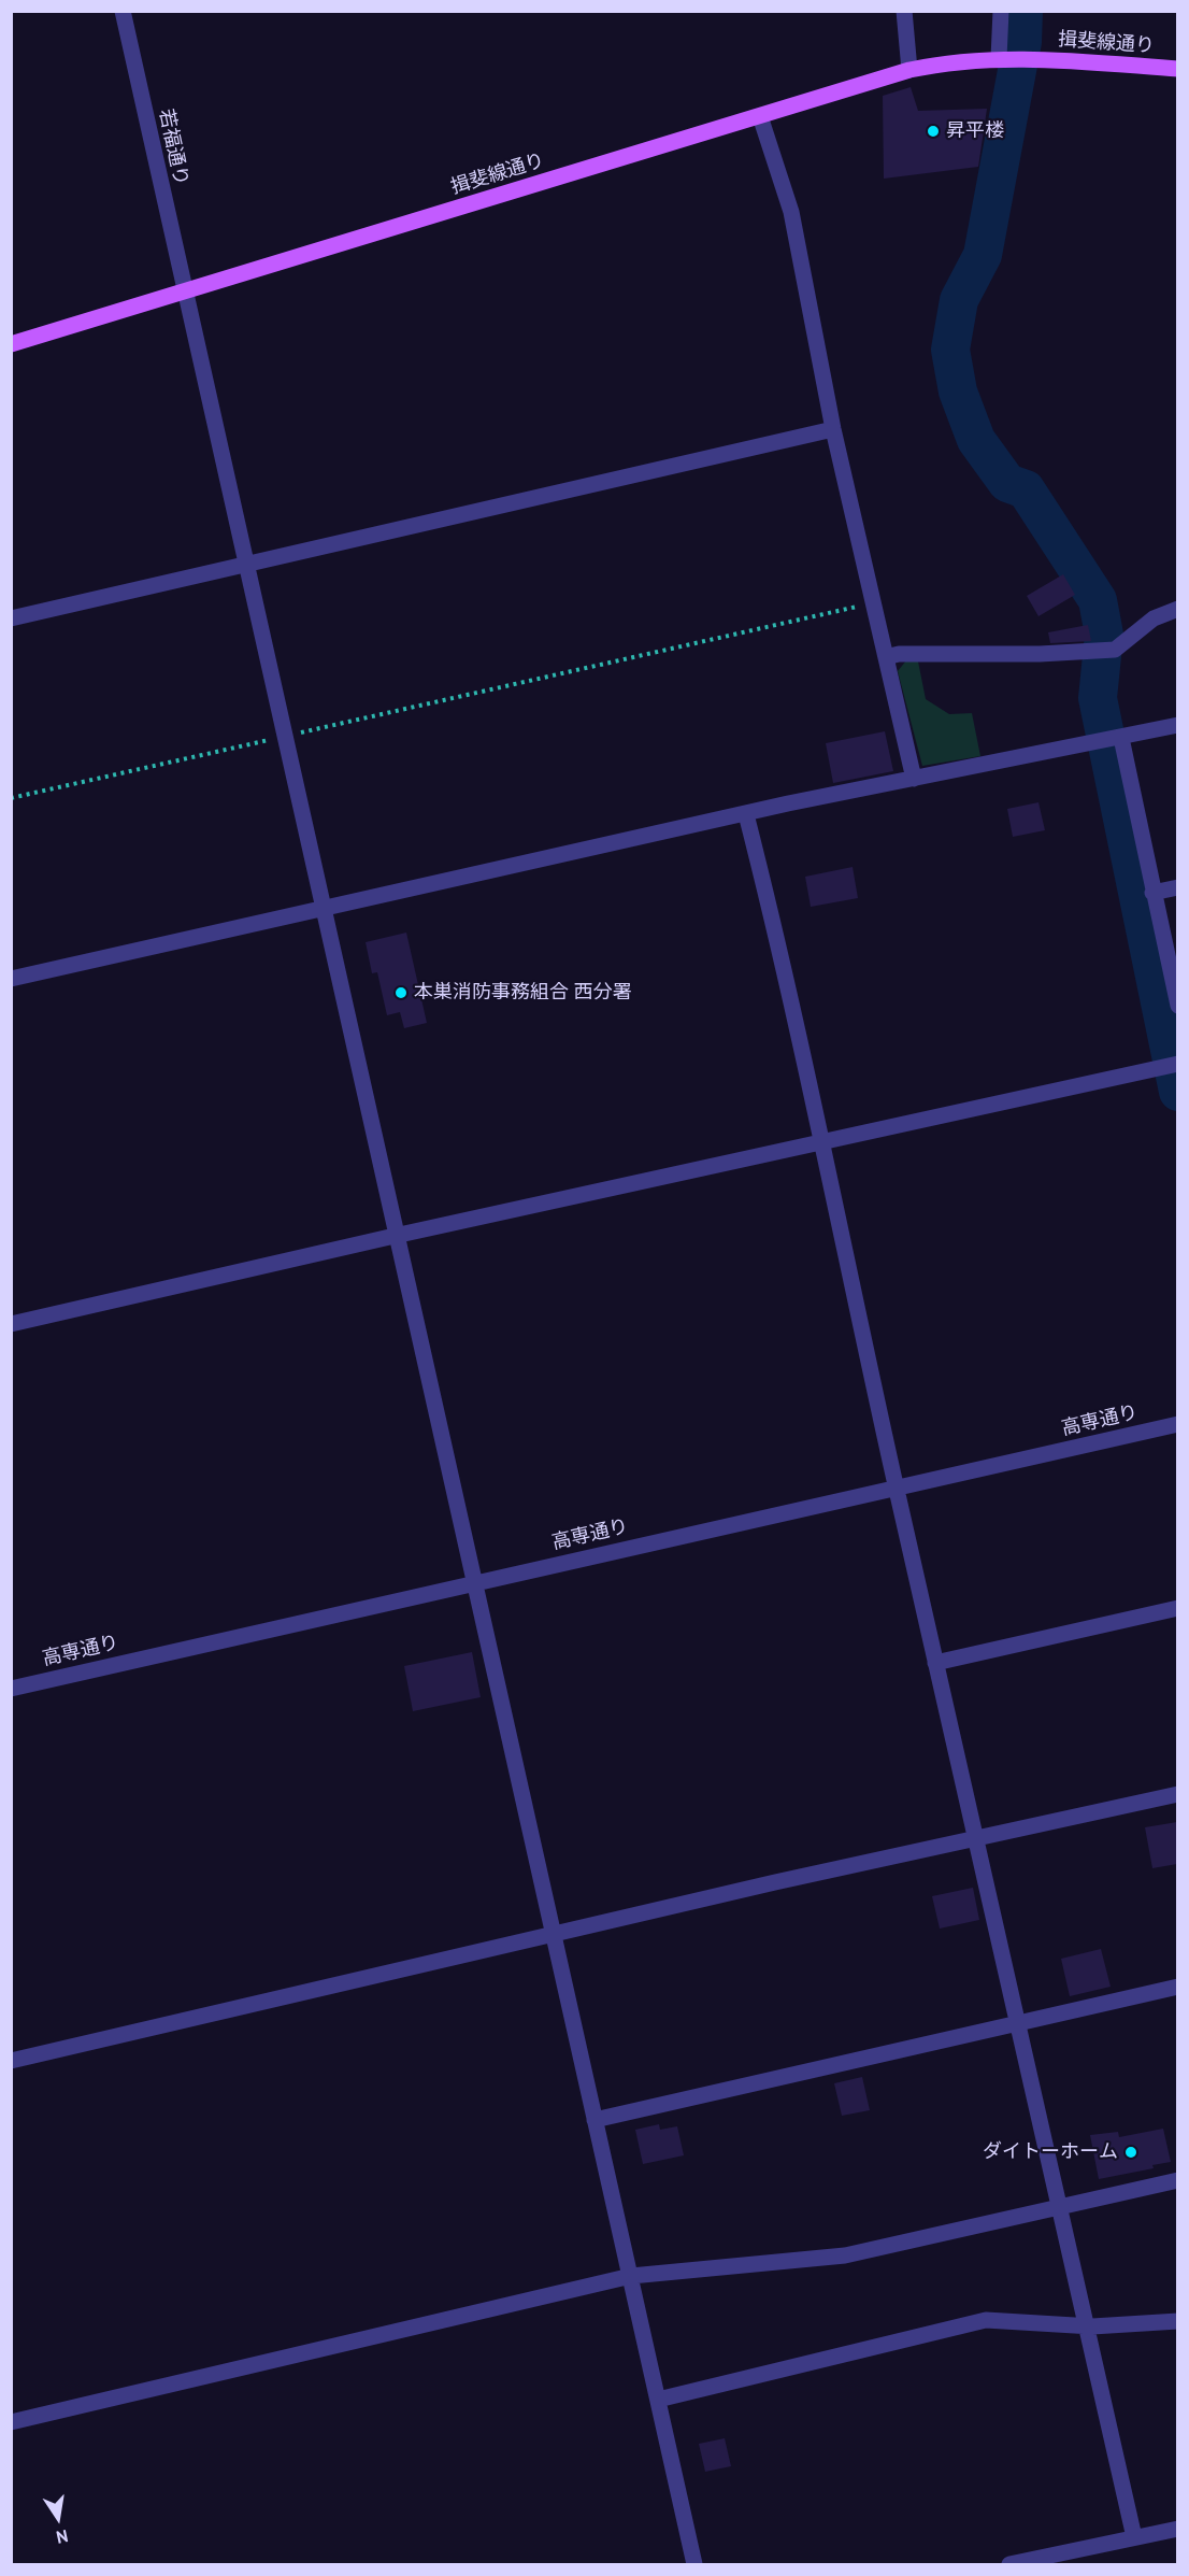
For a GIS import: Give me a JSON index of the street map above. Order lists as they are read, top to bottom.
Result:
{
  "streets": {
    "main road": ["揖斐線通り"],
    "street": ["若福通り", "高専通り"]
  },
  "crossings": [
    ["揖斐線通り", "若福通り"],
    ["若福通り", "高専通り"]
  ],
  "places": ["昇平楼", "本巣消防事務組合 西分署", "ダイトーホーム"],
  "north": "bottom"
}
